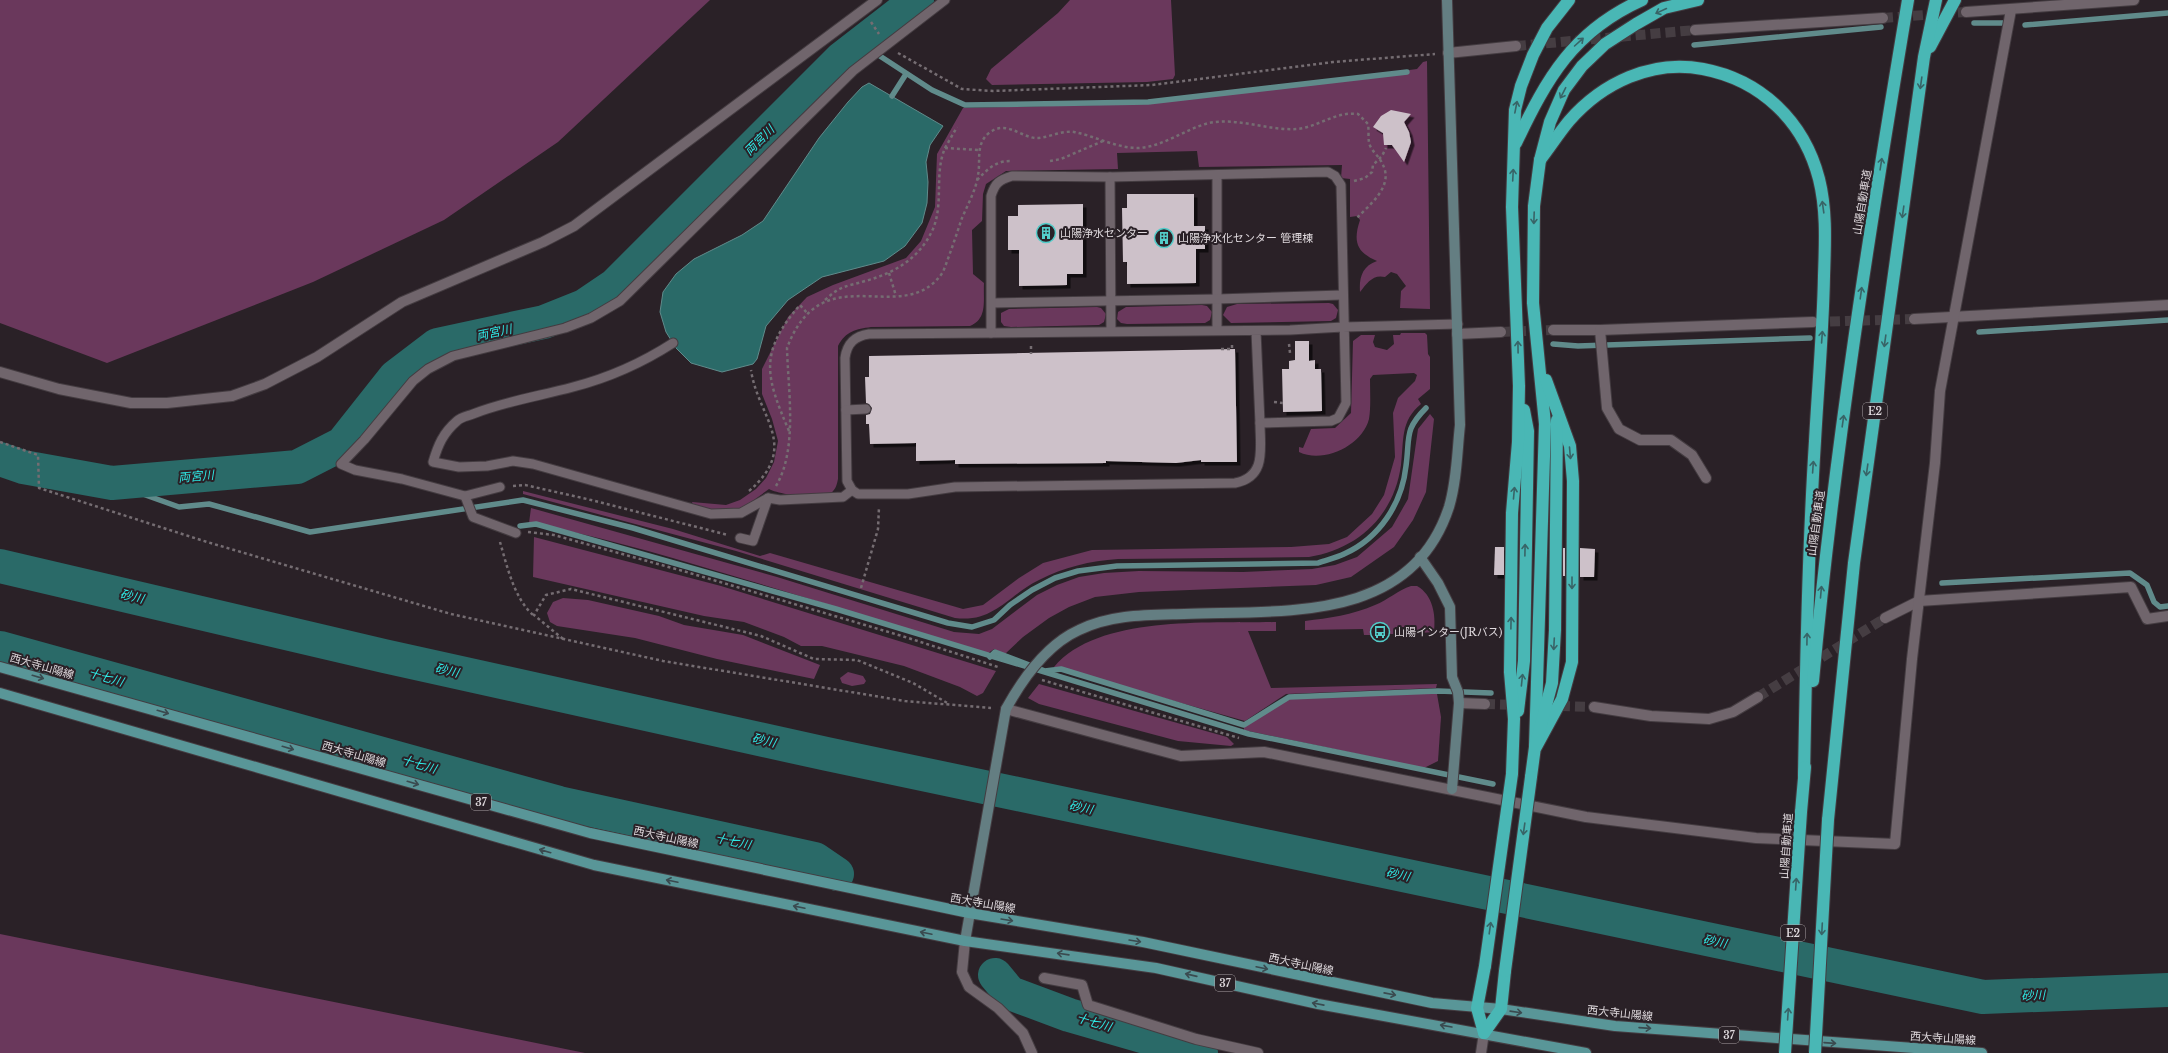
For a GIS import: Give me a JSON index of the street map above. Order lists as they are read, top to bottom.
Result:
{
  "streets": {
    "highway": ["山陽自動車道", "E2"],
    "main road": ["西大寺山陽線", "37"]
  },
  "water": ["両宮川", "砂川", "十七川"],
  "places": {
    "building": ["山陽浄水センター", "山陽浄水化センター 管理棟"],
    "bus stop": ["山陽インター(JRバス)"]
  }
}
